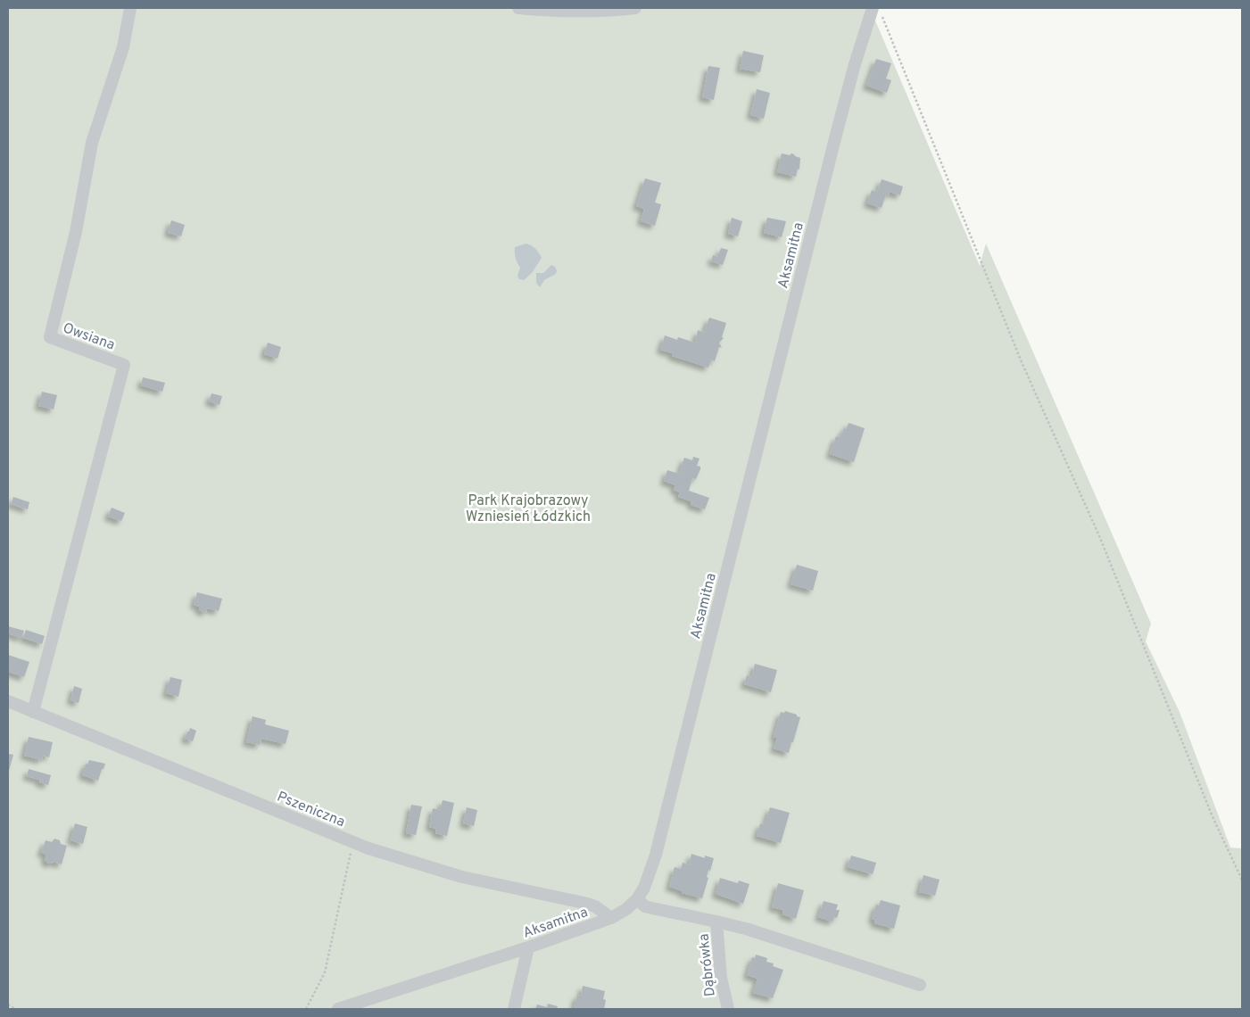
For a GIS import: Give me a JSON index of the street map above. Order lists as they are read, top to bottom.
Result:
{
  "streets": {
    "street": [
      "Aksamitna",
      "Owsiana",
      "Pszeniczna",
      "Dąbrówka"
    ]
  },
  "crossings": [
    ["Aksamitna", "Pszeniczna"],
    ["Aksamitna", "Dąbrówka"],
    ["Owsiana", "Pszeniczna"]
  ],
  "parks": ["Park Krajobrazowy Wzniesień Łódzkich"]
}
